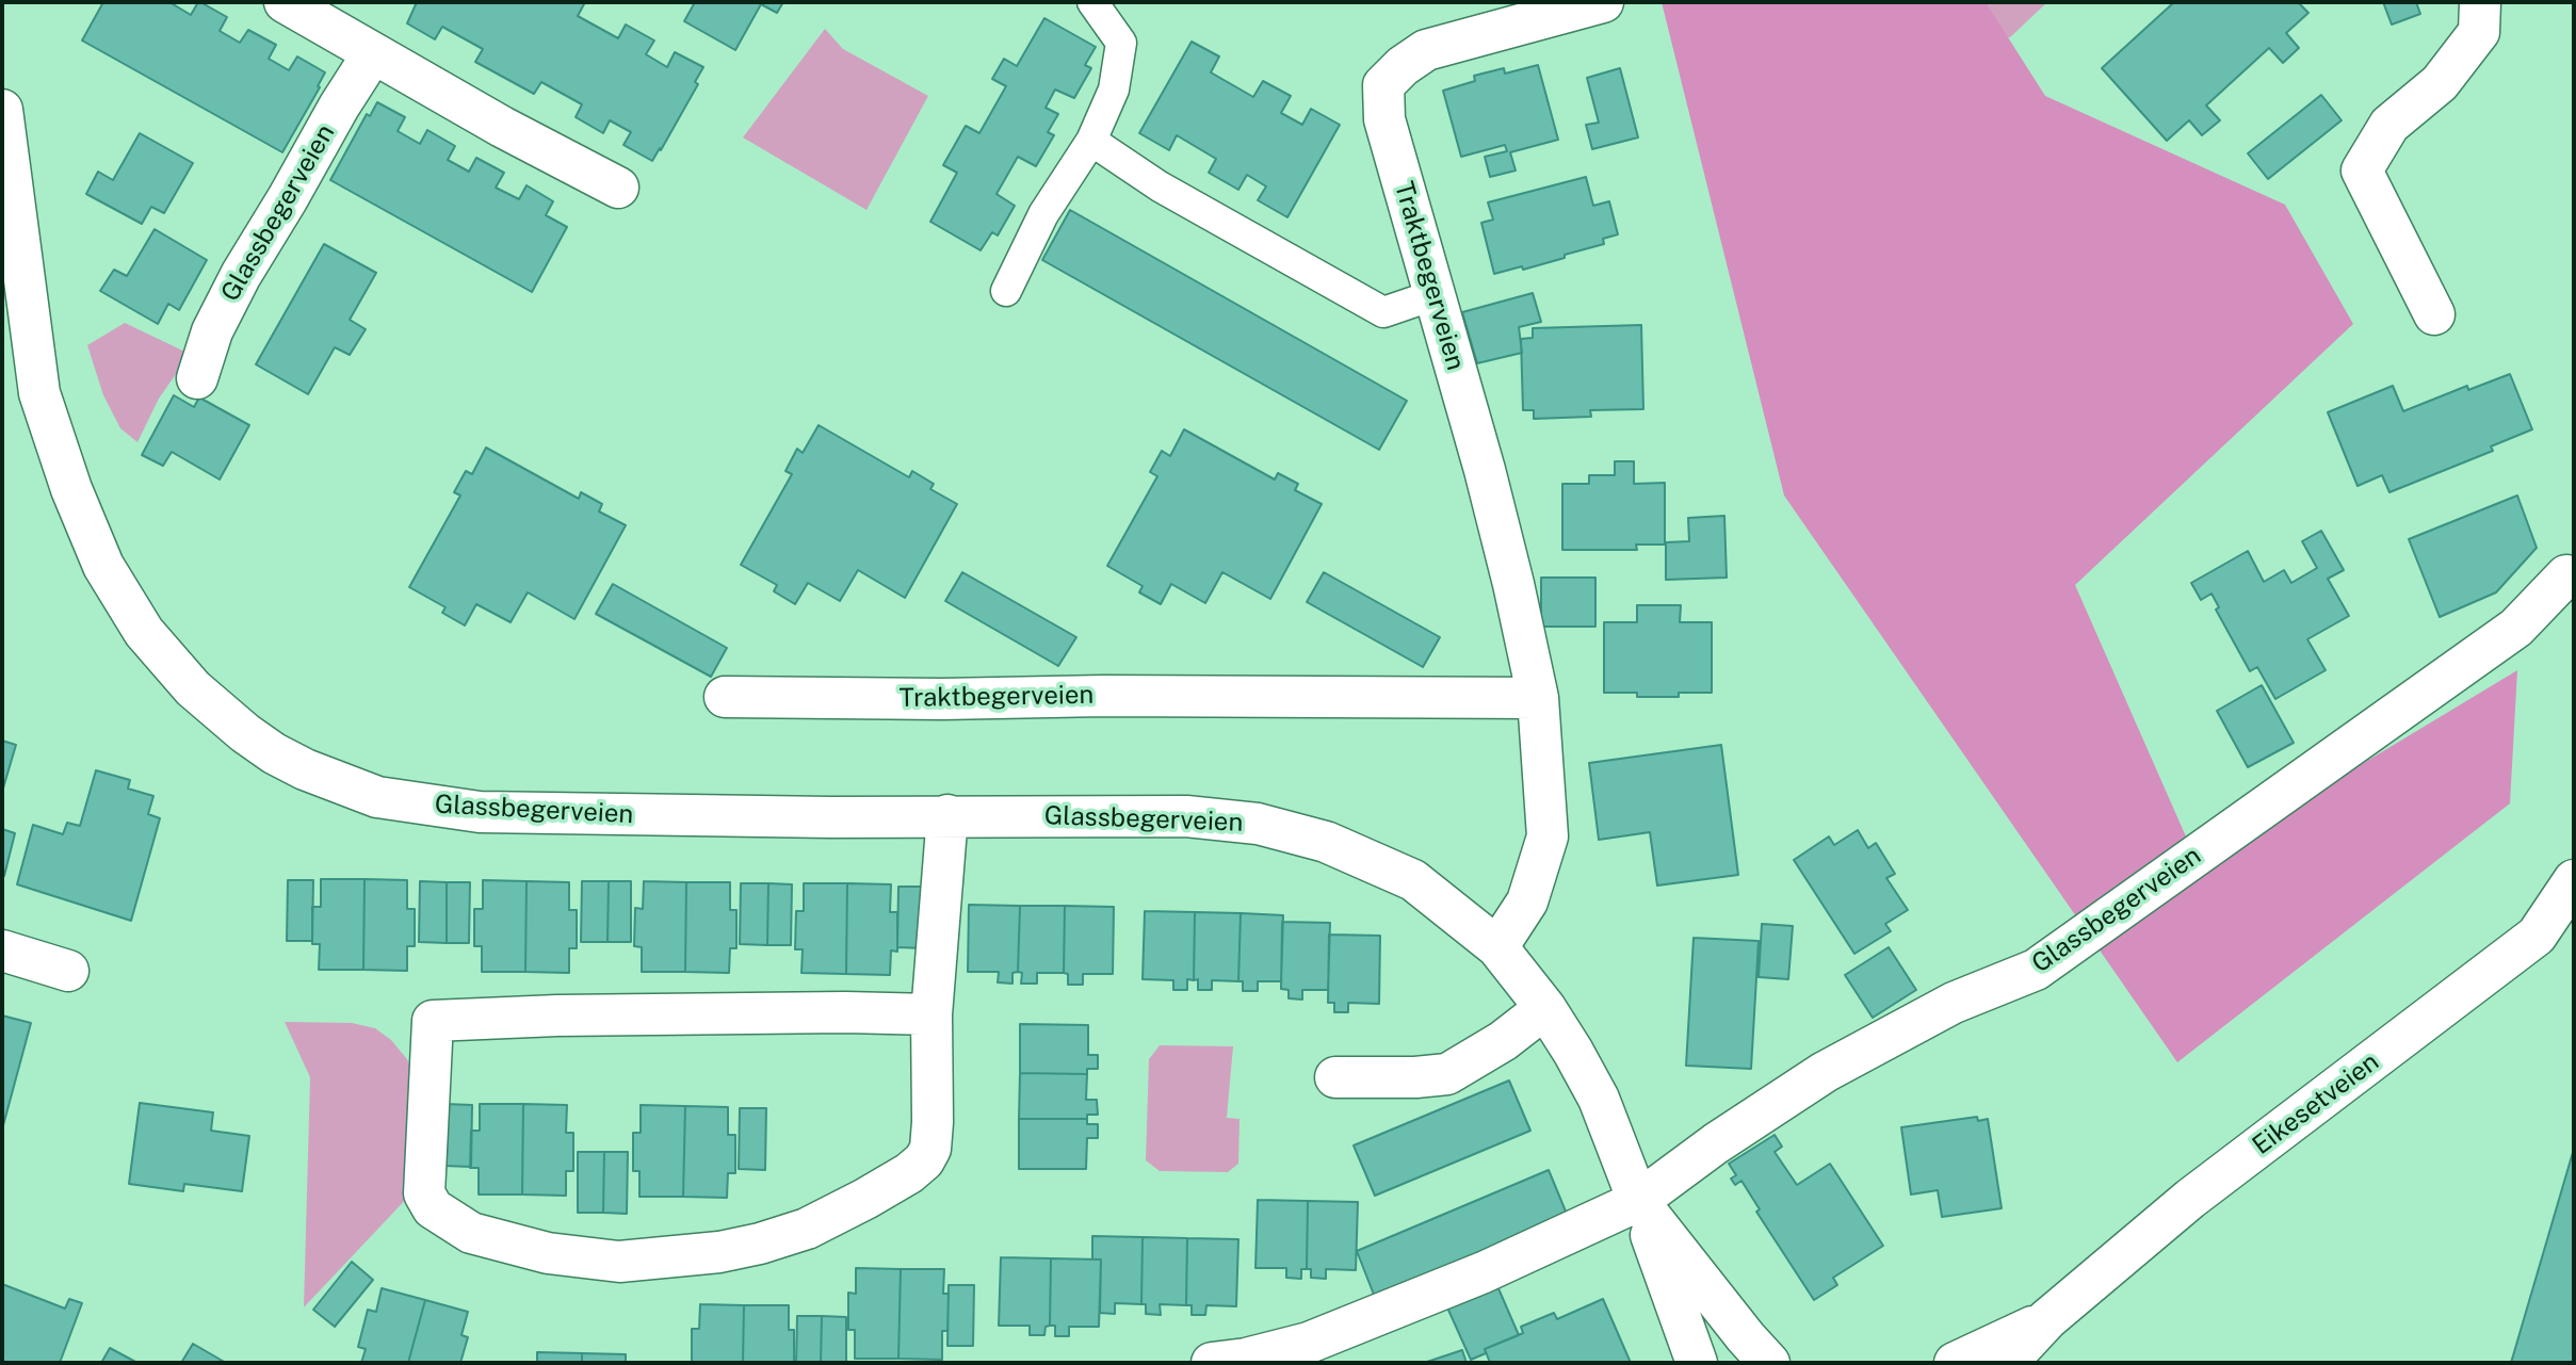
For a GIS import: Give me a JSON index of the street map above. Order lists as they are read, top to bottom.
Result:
{
  "streets": {
    "street": ["Glassbegerveien", "Traktbegerveien", "Eikesetveien"]
  },
  "crossings": [
    ["Glassbegerveien", "Traktbegerveien"]
  ]
}
